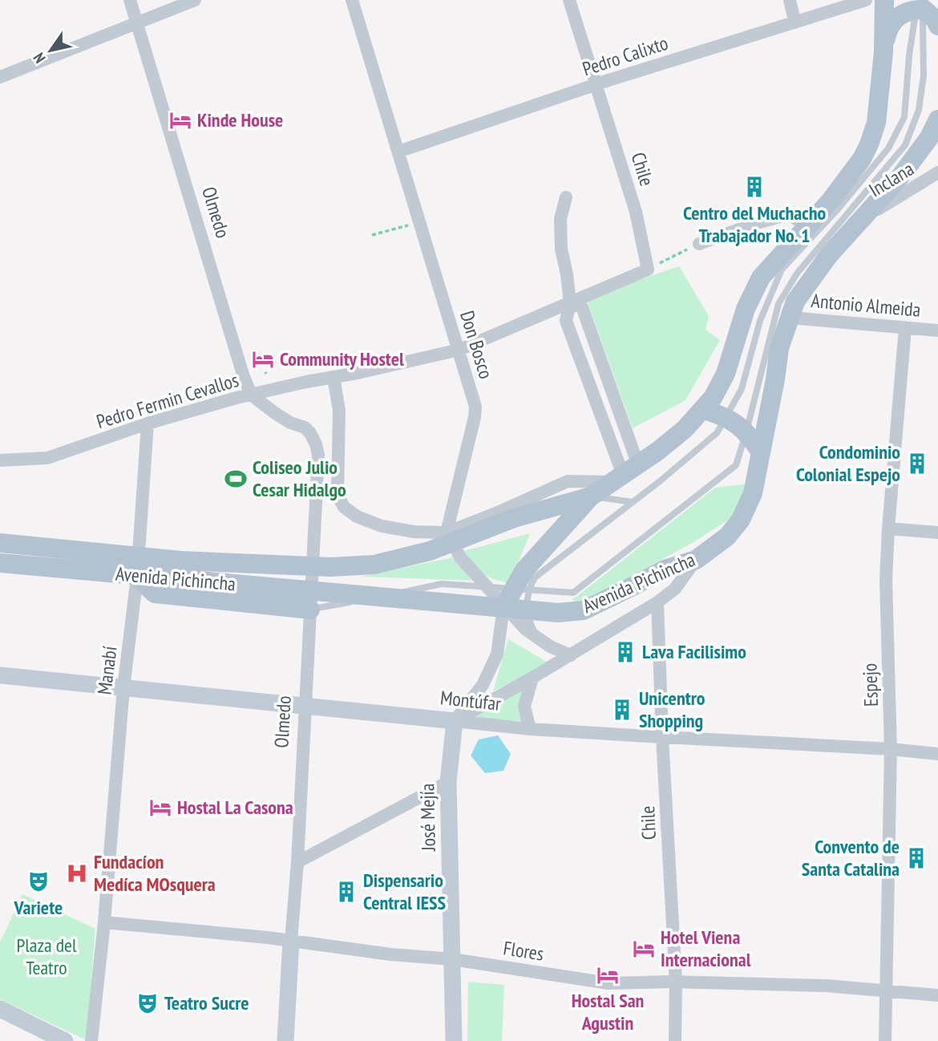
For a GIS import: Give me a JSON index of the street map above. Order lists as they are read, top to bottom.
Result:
{
  "streets": {
    "main road": ["Avenida Pichincha"],
    "street": [
      "Pedro Calixto",
      "Chile",
      "Inclana",
      "Olmedo",
      "Antonio Almeida",
      "Don Bosco",
      "Pedro Fermin Cevallos",
      "Manabí",
      "Espejo",
      "Montúfar",
      "José Mejía",
      "Flores"
    ]
  },
  "crossings": [
    ["Pedro Calixto", "Chile"],
    ["Pedro Calixto", "Don Bosco"],
    ["Chile", "Montúfar"],
    ["Chile", "Flores"],
    ["Inclana", "Avenida Pichincha"],
    ["Olmedo", "Pedro Fermin Cevallos"],
    ["Olmedo", "Montúfar"],
    ["Olmedo", "Flores"],
    ["Antonio Almeida", "Avenida Pichincha"],
    ["Antonio Almeida", "Espejo"],
    ["Don Bosco", "Pedro Fermin Cevallos"],
    ["Pedro Fermin Cevallos", "Manabí"],
    ["Avenida Pichincha", "Manabí"],
    ["Manabí", "Montúfar"],
    ["Manabí", "Flores"],
    ["Espejo", "Montúfar"],
    ["Espejo", "Flores"],
    ["Montúfar", "José Mejía"],
    ["José Mejía", "Flores"]
  ],
  "parks": ["Plaza del Teatro"],
  "places": {
    "hotel": [
      "Kinde House",
      "Community Hostel",
      "Hostal La Casona",
      "Hotel Viena Internacional",
      "Hostal San Agustin"
    ],
    "building": [
      "Centro del Muchacho Trabajador No. 1",
      "Condominio Colonial Espejo",
      "Lava Facilisimo",
      "Unicentro Shopping",
      "Convento de Santa Catalina",
      "Dispensario Central IESS"
    ],
    "sports": ["Coliseo Julio Cesar Hidalgo"],
    "hospital": ["Fundacíon Medíca MOsquera"],
    "theatre": ["Variete", "Teatro Sucre"]
  },
  "north": "bottom left"
}
